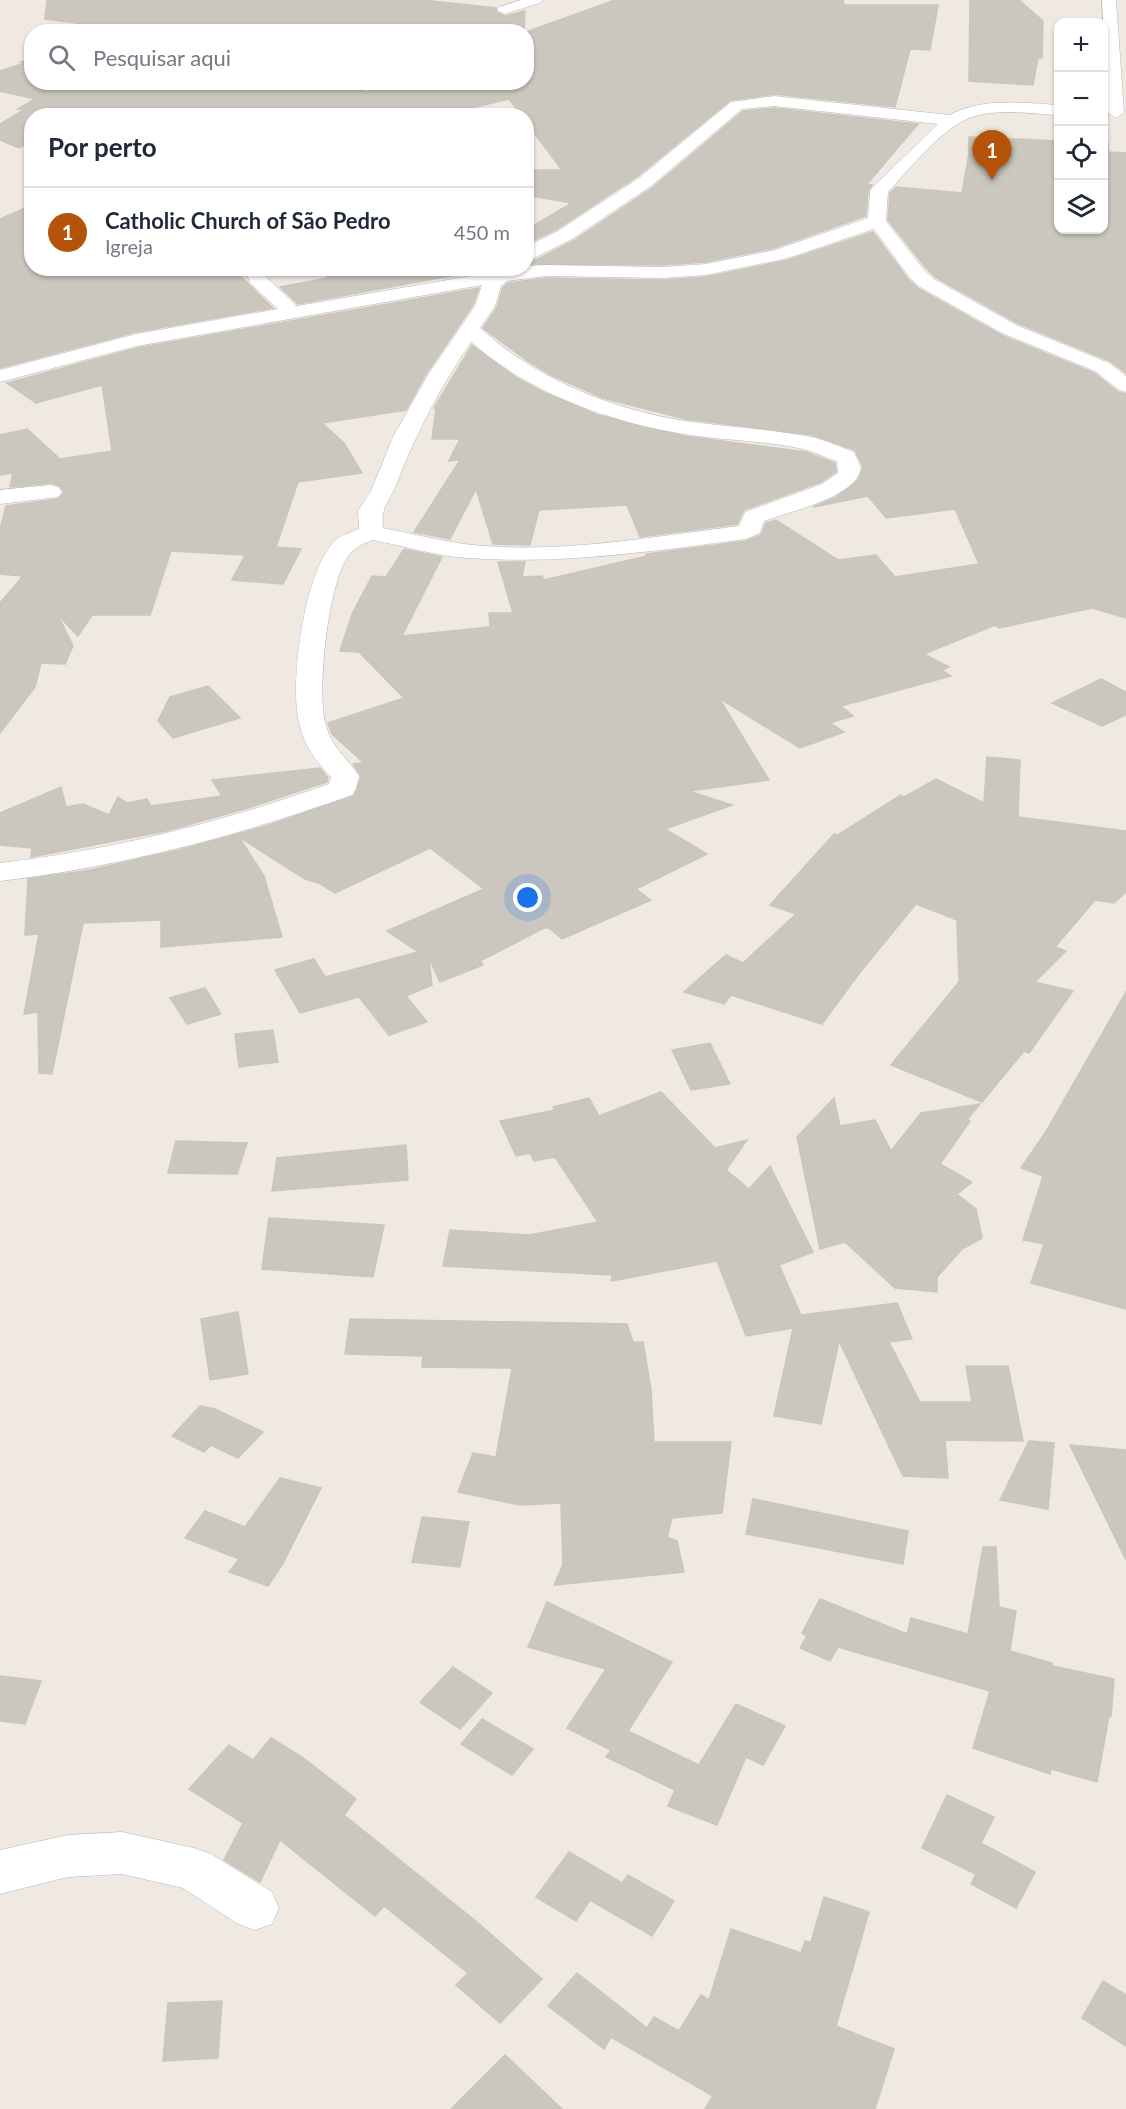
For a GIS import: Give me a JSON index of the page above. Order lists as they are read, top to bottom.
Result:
{
  "page": {
    "map_buttons": ["+", "−"],
    "search": "Pesquisar aqui",
    "heading": "Por perto",
    "pins": "1",
    "list": [
      {
        "mark": "1",
        "name": "Catholic Church of São Pedro",
        "note": "Igreja",
        "value": "450 m"
      }
    ]
  }
}
